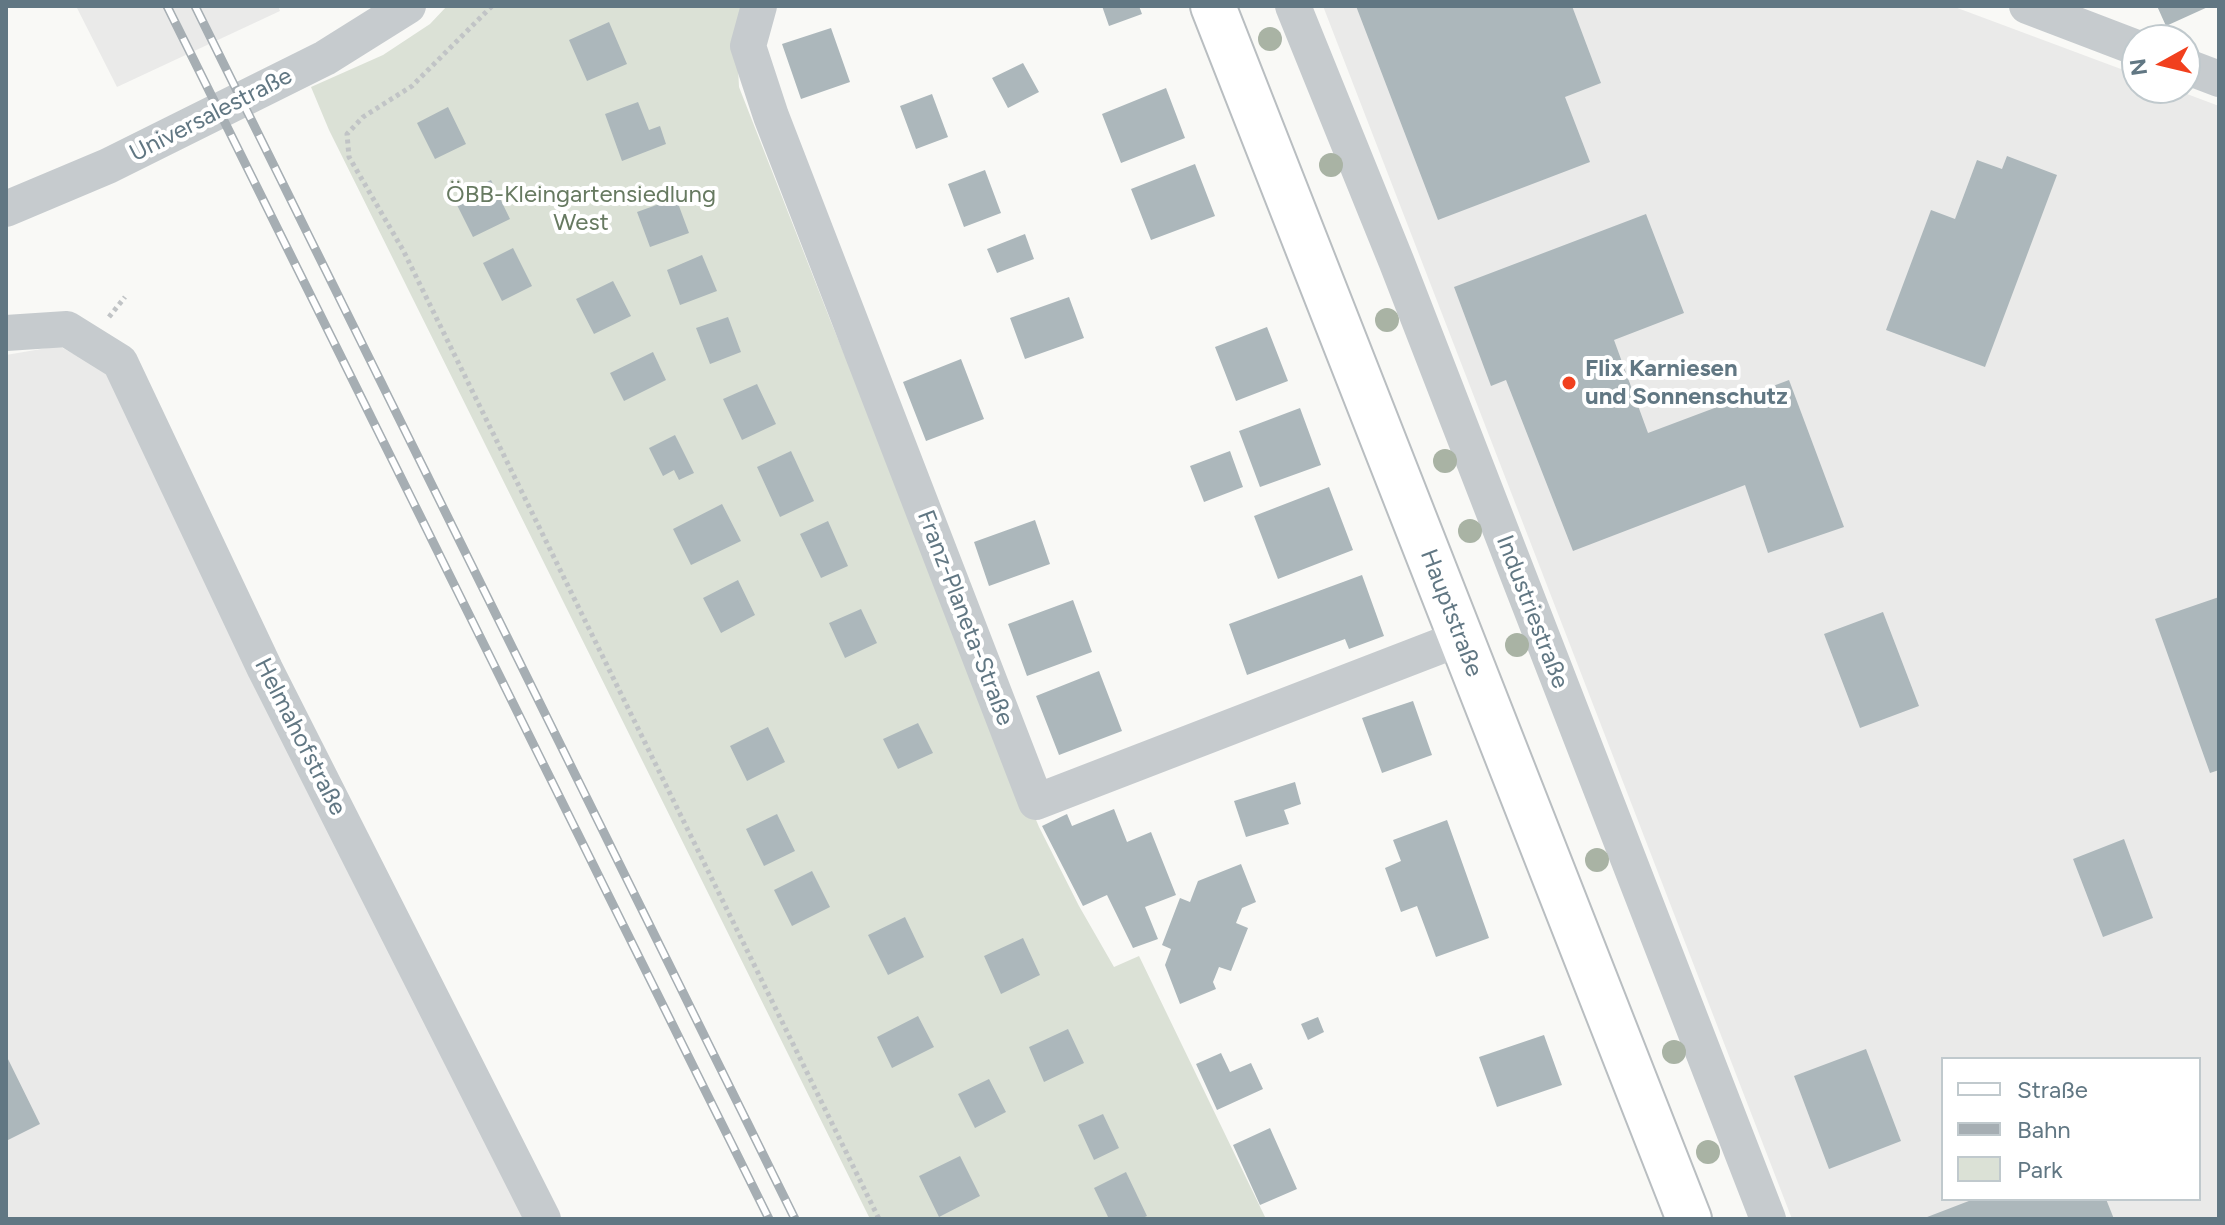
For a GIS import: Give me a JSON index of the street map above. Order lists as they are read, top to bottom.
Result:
{
  "streets": {
    "main road": ["Hauptstraße"],
    "street": [
      "Universalestraße",
      "Industriestraße",
      "Franz-Planeta-Straße",
      "Helmahofstraße"
    ]
  },
  "crossings": [
    ["Hauptstraße", "Franz-Planeta-Straße"]
  ],
  "parks": ["ÖBB-Kleingartensiedlung West"],
  "places": ["Flix Karniesen und Sonnenschutz"],
  "legend": ["Straße", "Bahn", "Park"],
  "north": "left"
}
